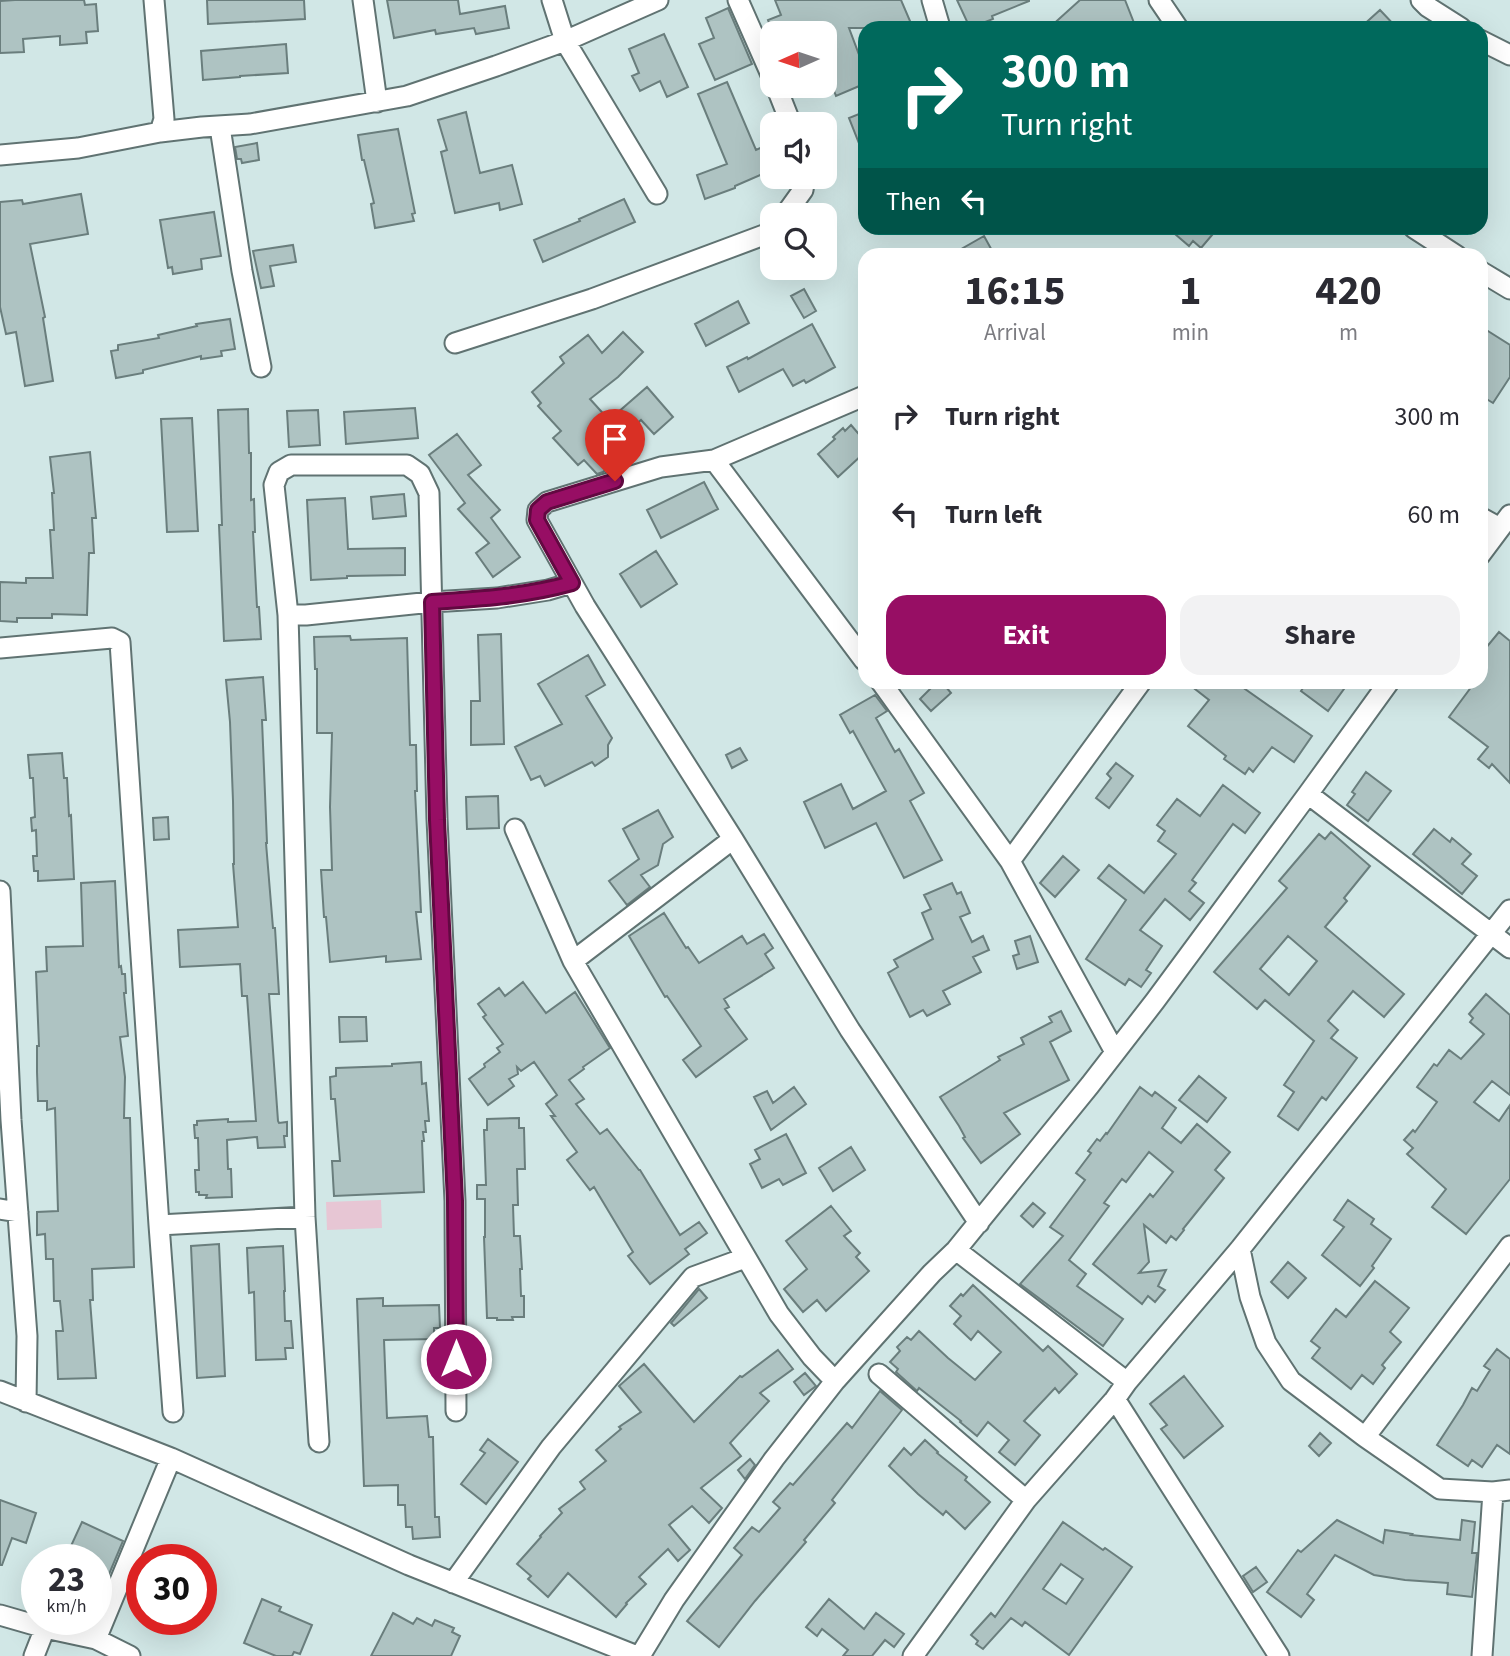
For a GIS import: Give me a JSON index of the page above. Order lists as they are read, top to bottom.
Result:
{
  "north": "left",
  "page": {
    "turn": ["300 m", "Turn right"],
    "then": "Then",
    "eta": [
      "16:15",
      "Arrival",
      "1",
      "min",
      "420",
      "m"
    ],
    "list": [
      {
        "name": "Turn right",
        "value": "300 m"
      },
      {
        "name": "Turn left",
        "value": "60 m"
      }
    ],
    "buttons": ["Exit", "Share"],
    "speed": "23 km/h",
    "limit": "30"
  }
}
